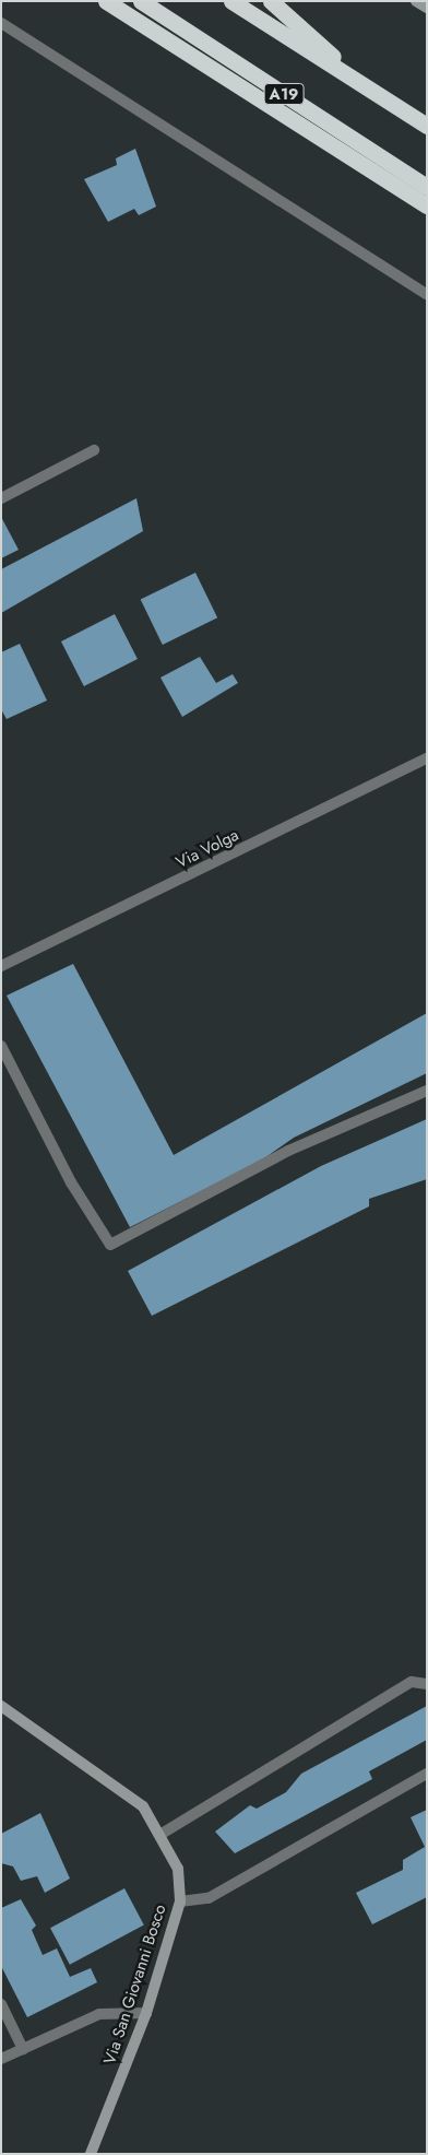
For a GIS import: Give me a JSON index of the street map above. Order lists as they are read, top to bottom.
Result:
{
  "streets": {
    "highway": ["A19"],
    "main road": ["Via San Giovanni Bosco"],
    "street": ["Via Volga"]
  }
}
